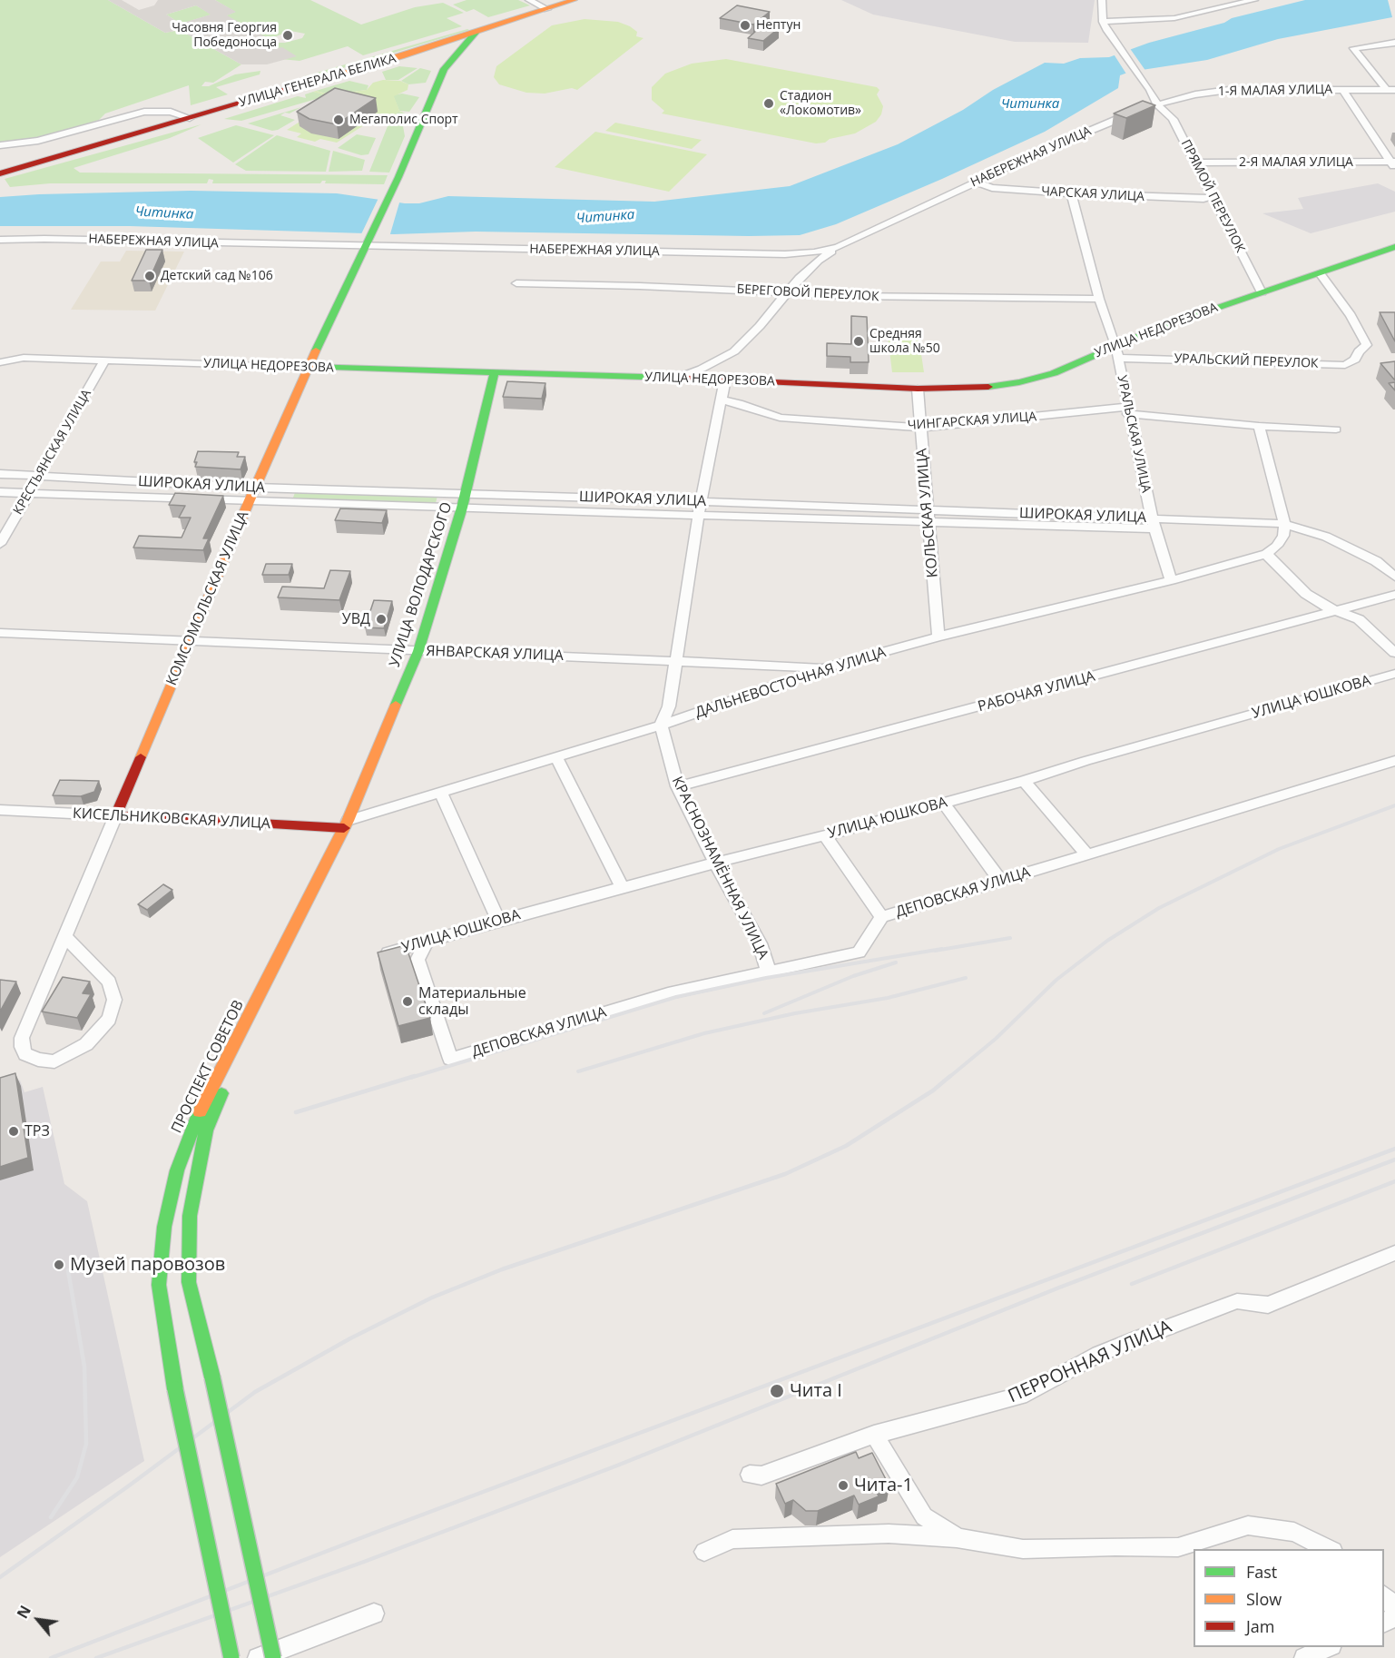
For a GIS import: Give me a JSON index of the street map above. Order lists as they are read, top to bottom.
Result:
{
  "streets": {
    "main road": [
      "УЛИЦА ГЕНЕРАЛА БЕЛИКА",
      "УЛИЦА НЕДОРЕЗОВА",
      "УЛИЦА ВОЛОДАРСКОГО",
      "КОМСОМОЛЬСКАЯ УЛИЦА",
      "КИСЕЛЬНИКОВСКАЯ УЛИЦА",
      "ПРОСПЕКТ СОВЕТОВ"
    ],
    "street": [
      "1-Я МАЛАЯ УЛИЦА",
      "НАБЕРЕЖНАЯ УЛИЦА",
      "2-Я МАЛАЯ УЛИЦА",
      "ЧАРСКАЯ УЛИЦА",
      "ПРЯМОЙ ПЕРЕУЛОК",
      "БЕРЕГОВОЙ ПЕРЕУЛОК",
      "УРАЛЬСКИЙ ПЕРЕУЛОК",
      "ЧИНГАРСКАЯ УЛИЦА",
      "УРАЛЬСКАЯ УЛИЦА",
      "КРЕСТЬЯНСКАЯ УЛИЦА",
      "ШИРОКАЯ УЛИЦА",
      "КОЛЬСКАЯ УЛИЦА",
      "ЯНВАРСКАЯ УЛИЦА",
      "ДАЛЬНЕВОСТОЧНАЯ УЛИЦА",
      "РАБОЧАЯ УЛИЦА",
      "УЛИЦА ЮШКОВА",
      "КРАСНОЗНАМЁННАЯ УЛИЦА",
      "ДЕПОВСКАЯ УЛИЦА",
      "ПЕРРОННАЯ УЛИЦА"
    ]
  },
  "crossings": [
    ["УЛИЦА ГЕНЕРАЛА БЕЛИКА", "КОМСОМОЛЬСКАЯ УЛИЦА"],
    ["1-Я МАЛАЯ УЛИЦА", "НАБЕРЕЖНАЯ УЛИЦА"],
    ["1-Я МАЛАЯ УЛИЦА", "ПРЯМОЙ ПЕРЕУЛОК"],
    ["НАБЕРЕЖНАЯ УЛИЦА", "ЧАРСКАЯ УЛИЦА"],
    ["НАБЕРЕЖНАЯ УЛИЦА", "ПРЯМОЙ ПЕРЕУЛОК"],
    ["НАБЕРЕЖНАЯ УЛИЦА", "КОМСОМОЛЬСКАЯ УЛИЦА"],
    ["2-Я МАЛАЯ УЛИЦА", "ПРЯМОЙ ПЕРЕУЛОК"],
    ["ЧАРСКАЯ УЛИЦА", "ПРЯМОЙ ПЕРЕУЛОК"],
    ["ЧАРСКАЯ УЛИЦА", "УРАЛЬСКАЯ УЛИЦА"],
    ["ПРЯМОЙ ПЕРЕУЛОК", "УЛИЦА НЕДОРЕЗОВА"],
    ["БЕРЕГОВОЙ ПЕРЕУЛОК", "УРАЛЬСКАЯ УЛИЦА"],
    ["УЛИЦА НЕДОРЕЗОВА", "УРАЛЬСКИЙ ПЕРЕУЛОК"],
    ["УЛИЦА НЕДОРЕЗОВА", "УРАЛЬСКАЯ УЛИЦА"],
    ["УЛИЦА НЕДОРЕЗОВА", "КРЕСТЬЯНСКАЯ УЛИЦА"],
    ["УЛИЦА НЕДОРЕЗОВА", "КОЛЬСКАЯ УЛИЦА"],
    ["УЛИЦА НЕДОРЕЗОВА", "УЛИЦА ВОЛОДАРСКОГО"],
    ["УЛИЦА НЕДОРЕЗОВА", "КОМСОМОЛЬСКАЯ УЛИЦА"],
    ["УРАЛЬСКИЙ ПЕРЕУЛОК", "УРАЛЬСКАЯ УЛИЦА"],
    ["ЧИНГАРСКАЯ УЛИЦА", "УРАЛЬСКАЯ УЛИЦА"],
    ["ЧИНГАРСКАЯ УЛИЦА", "КОЛЬСКАЯ УЛИЦА"],
    ["УРАЛЬСКАЯ УЛИЦА", "ШИРОКАЯ УЛИЦА"],
    ["УРАЛЬСКАЯ УЛИЦА", "ДАЛЬНЕВОСТОЧНАЯ УЛИЦА"],
    ["КРЕСТЬЯНСКАЯ УЛИЦА", "ШИРОКАЯ УЛИЦА"],
    ["ШИРОКАЯ УЛИЦА", "КОЛЬСКАЯ УЛИЦА"],
    ["ШИРОКАЯ УЛИЦА", "УЛИЦА ВОЛОДАРСКОГО"],
    ["ШИРОКАЯ УЛИЦА", "КОМСОМОЛЬСКАЯ УЛИЦА"],
    ["КОЛЬСКАЯ УЛИЦА", "ДАЛЬНЕВОСТОЧНАЯ УЛИЦА"],
    ["УЛИЦА ВОЛОДАРСКОГО", "ЯНВАРСКАЯ УЛИЦА"],
    ["УЛИЦА ВОЛОДАРСКОГО", "ДАЛЬНЕВОСТОЧНАЯ УЛИЦА"],
    ["УЛИЦА ВОЛОДАРСКОГО", "КИСЕЛЬНИКОВСКАЯ УЛИЦА"],
    ["УЛИЦА ВОЛОДАРСКОГО", "ПРОСПЕКТ СОВЕТОВ"],
    ["КОМСОМОЛЬСКАЯ УЛИЦА", "ЯНВАРСКАЯ УЛИЦА"],
    ["КОМСОМОЛЬСКАЯ УЛИЦА", "КИСЕЛЬНИКОВСКАЯ УЛИЦА"],
    ["ЯНВАРСКАЯ УЛИЦА", "ДАЛЬНЕВОСТОЧНАЯ УЛИЦА"],
    ["ДАЛЬНЕВОСТОЧНАЯ УЛИЦА", "КИСЕЛЬНИКОВСКАЯ УЛИЦА"],
    ["ДАЛЬНЕВОСТОЧНАЯ УЛИЦА", "КРАСНОЗНАМЁННАЯ УЛИЦА"],
    ["ДАЛЬНЕВОСТОЧНАЯ УЛИЦА", "ПРОСПЕКТ СОВЕТОВ"],
    ["РАБОЧАЯ УЛИЦА", "КРАСНОЗНАМЁННАЯ УЛИЦА"],
    ["УЛИЦА ЮШКОВА", "КРАСНОЗНАМЁННАЯ УЛИЦА"],
    ["УЛИЦА ЮШКОВА", "ДЕПОВСКАЯ УЛИЦА"],
    ["КИСЕЛЬНИКОВСКАЯ УЛИЦА", "ПРОСПЕКТ СОВЕТОВ"],
    ["КРАСНОЗНАМЁННАЯ УЛИЦА", "ДЕПОВСКАЯ УЛИЦА"]
  ],
  "water": ["Читинка"],
  "places": [
    "Нептун",
    "Часовня Георгия Победоносца",
    "Стадион «Локомотив»",
    "Мегаполис Спорт",
    "Детский сад №106",
    "Средняя школа №50",
    "УВД",
    "Материальные склады",
    "ТРЗ",
    "Музей паровозов",
    "Чита I",
    "Чита-1"
  ],
  "legend": ["Fast", "Slow", "Jam"],
  "north": "top left"
}
